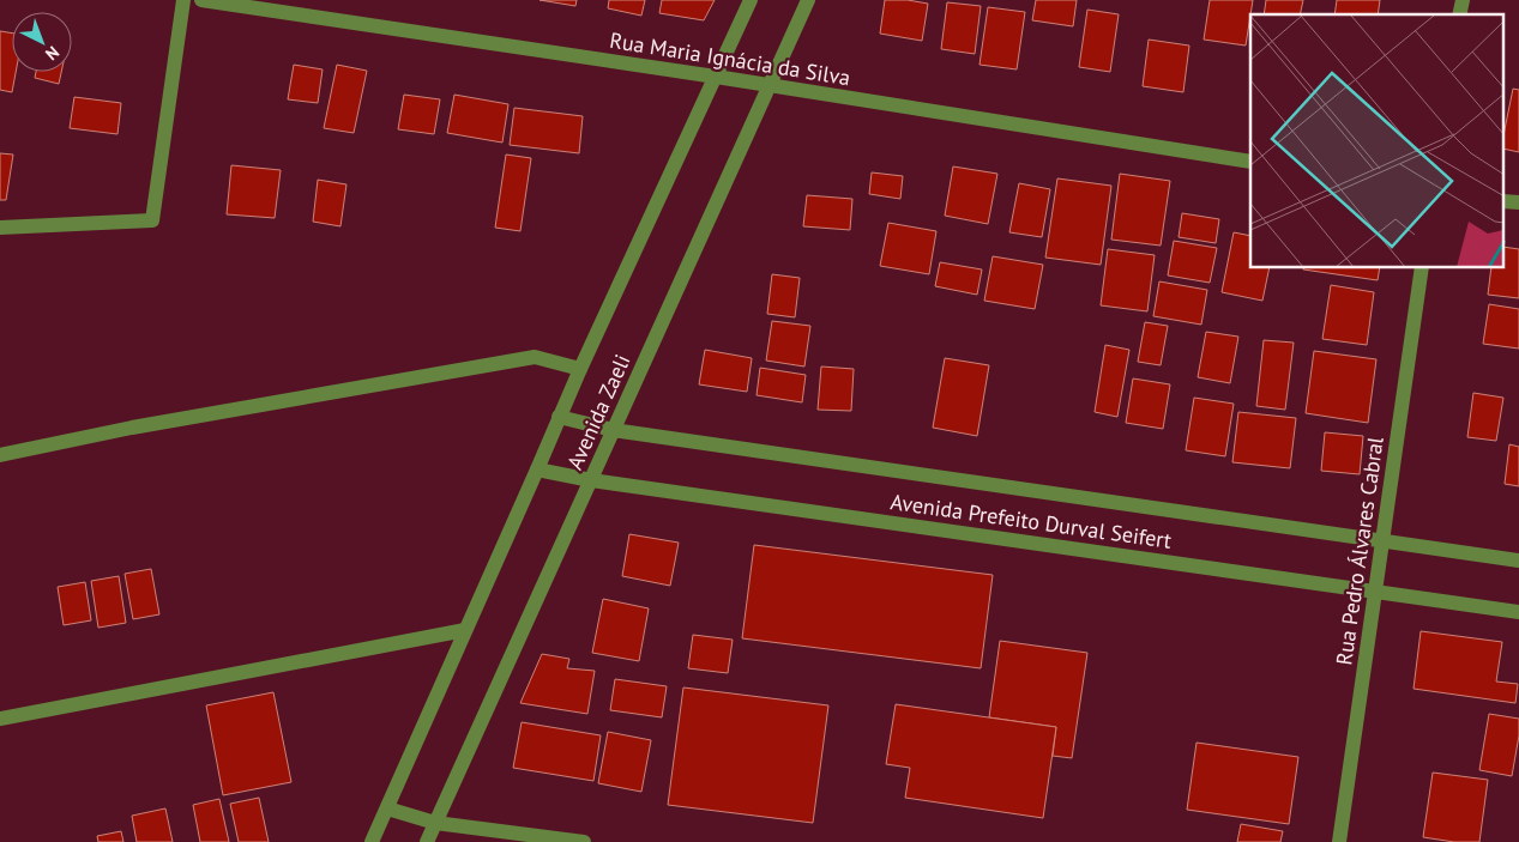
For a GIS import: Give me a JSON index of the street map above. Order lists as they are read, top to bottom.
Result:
{
  "streets": {
    "street": [
      "Rua Maria Ignácia da Silva",
      "Avenida Zaeli",
      "Avenida Prefeito Durval Seifert",
      "Rua Pedro Álvares Cabral"
    ]
  },
  "crossings": [
    ["Rua Maria Ignácia da Silva", "Avenida Zaeli"],
    ["Avenida Zaeli", "Avenida Prefeito Durval Seifert"],
    ["Avenida Prefeito Durval Seifert", "Rua Pedro Álvares Cabral"]
  ],
  "north": "bottom right"
}
